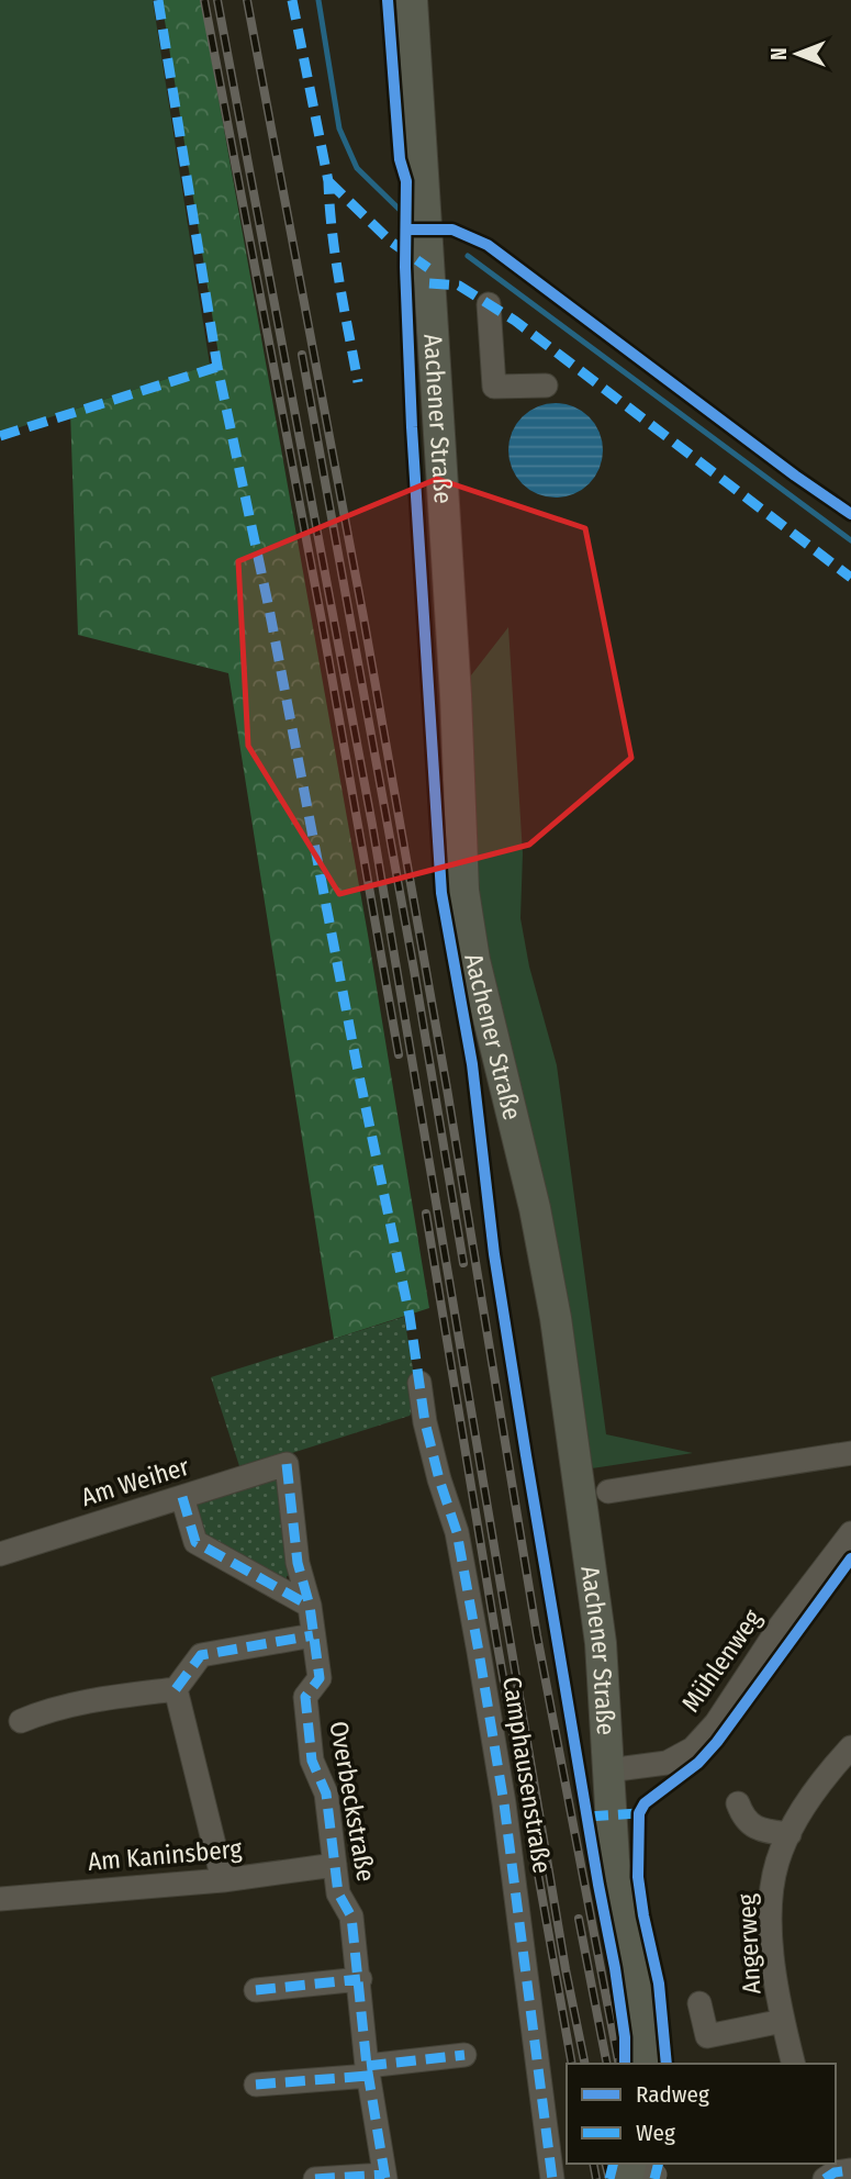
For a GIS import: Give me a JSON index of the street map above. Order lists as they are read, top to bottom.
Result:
{
  "streets": {
    "main road": ["Aachener Straße"],
    "street": [
      "Am Weiher",
      "Mühlenweg",
      "Camphausenstraße",
      "Overbeckstraße",
      "Am Kaninsberg",
      "Angerweg"
    ]
  },
  "crossings": [
    ["Aachener Straße", "Mühlenweg"],
    ["Am Weiher", "Overbeckstraße"],
    ["Overbeckstraße", "Am Kaninsberg"]
  ],
  "legend": ["Radweg", "Weg"],
  "north": "left"
}
